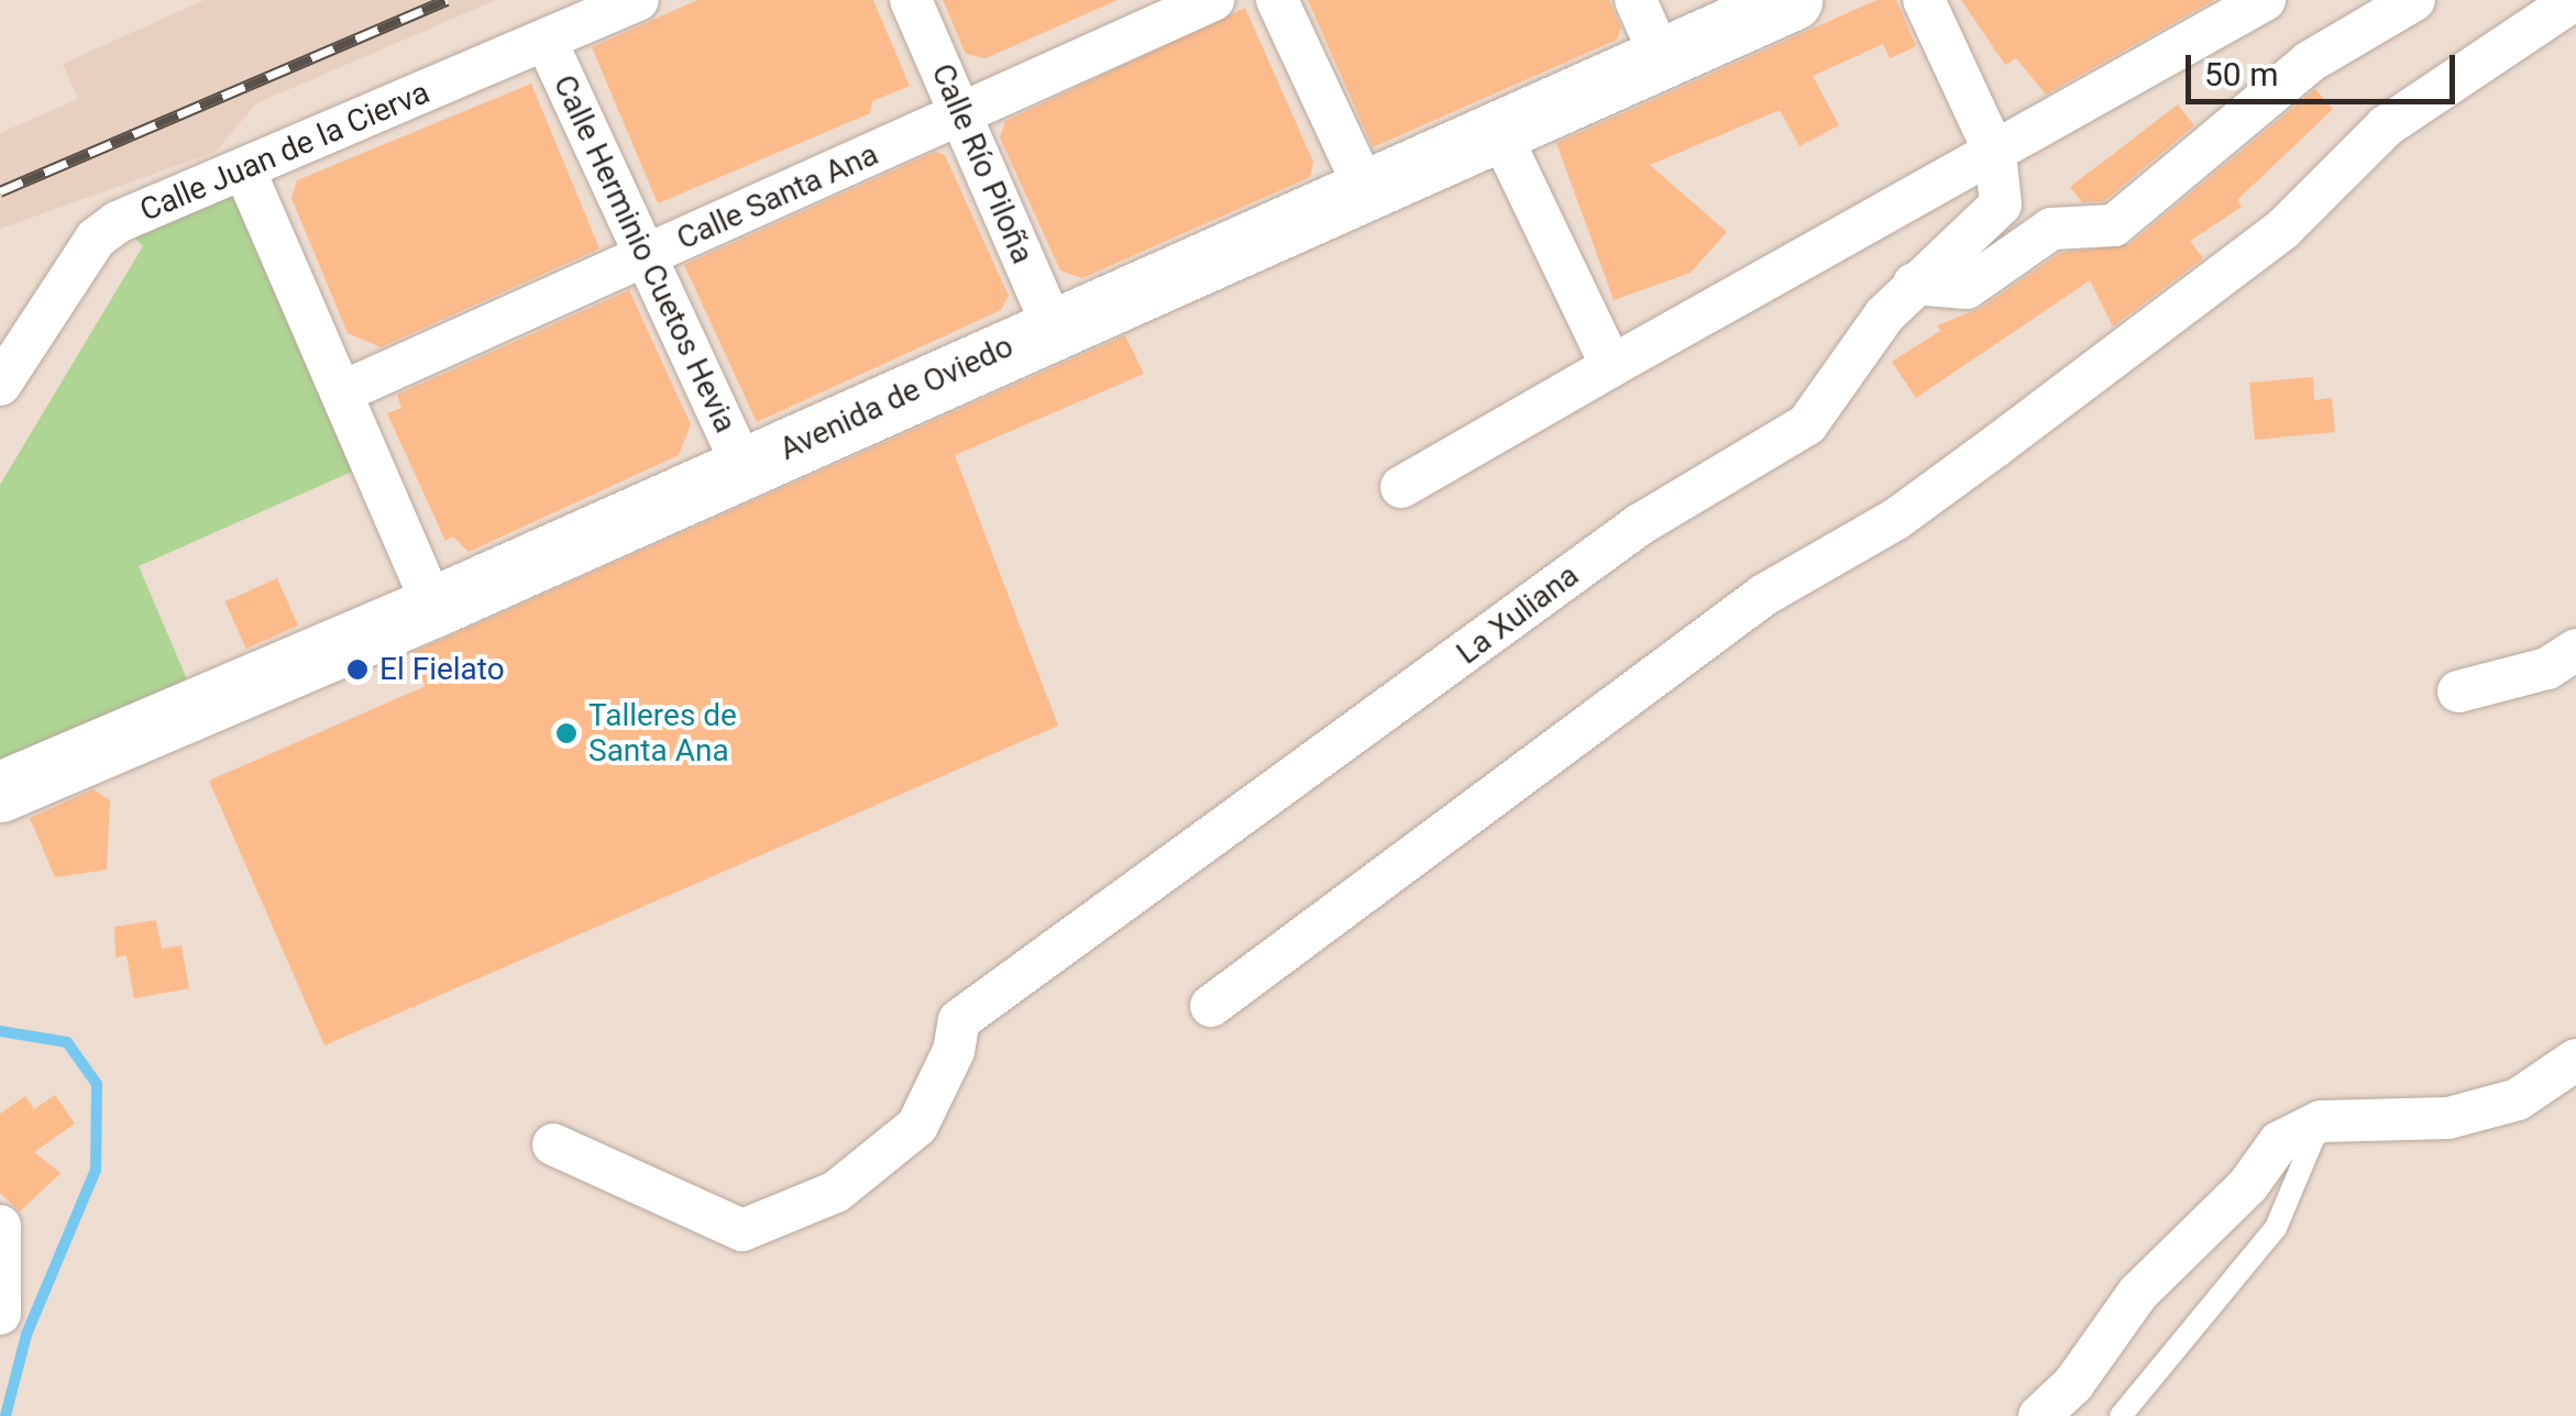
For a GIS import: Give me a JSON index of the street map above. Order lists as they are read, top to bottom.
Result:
{
  "streets": {
    "street": [
      "Calle Juan de la Cierva",
      "Calle Río Piloña",
      "Calle Santa Ana",
      "Calle Herminio Cuetos Hevia",
      "Avenida de Oviedo",
      "La Xuliana"
    ]
  },
  "crossings": [
    ["Calle Juan de la Cierva", "Calle Herminio Cuetos Hevia"],
    ["Calle Río Piloña", "Calle Santa Ana"],
    ["Calle Río Piloña", "Avenida de Oviedo"],
    ["Calle Santa Ana", "Calle Herminio Cuetos Hevia"],
    ["Calle Herminio Cuetos Hevia", "Avenida de Oviedo"]
  ],
  "places": ["El Fielato", "Talleres de Santa Ana"],
  "scale_bar": "50 m"
}
